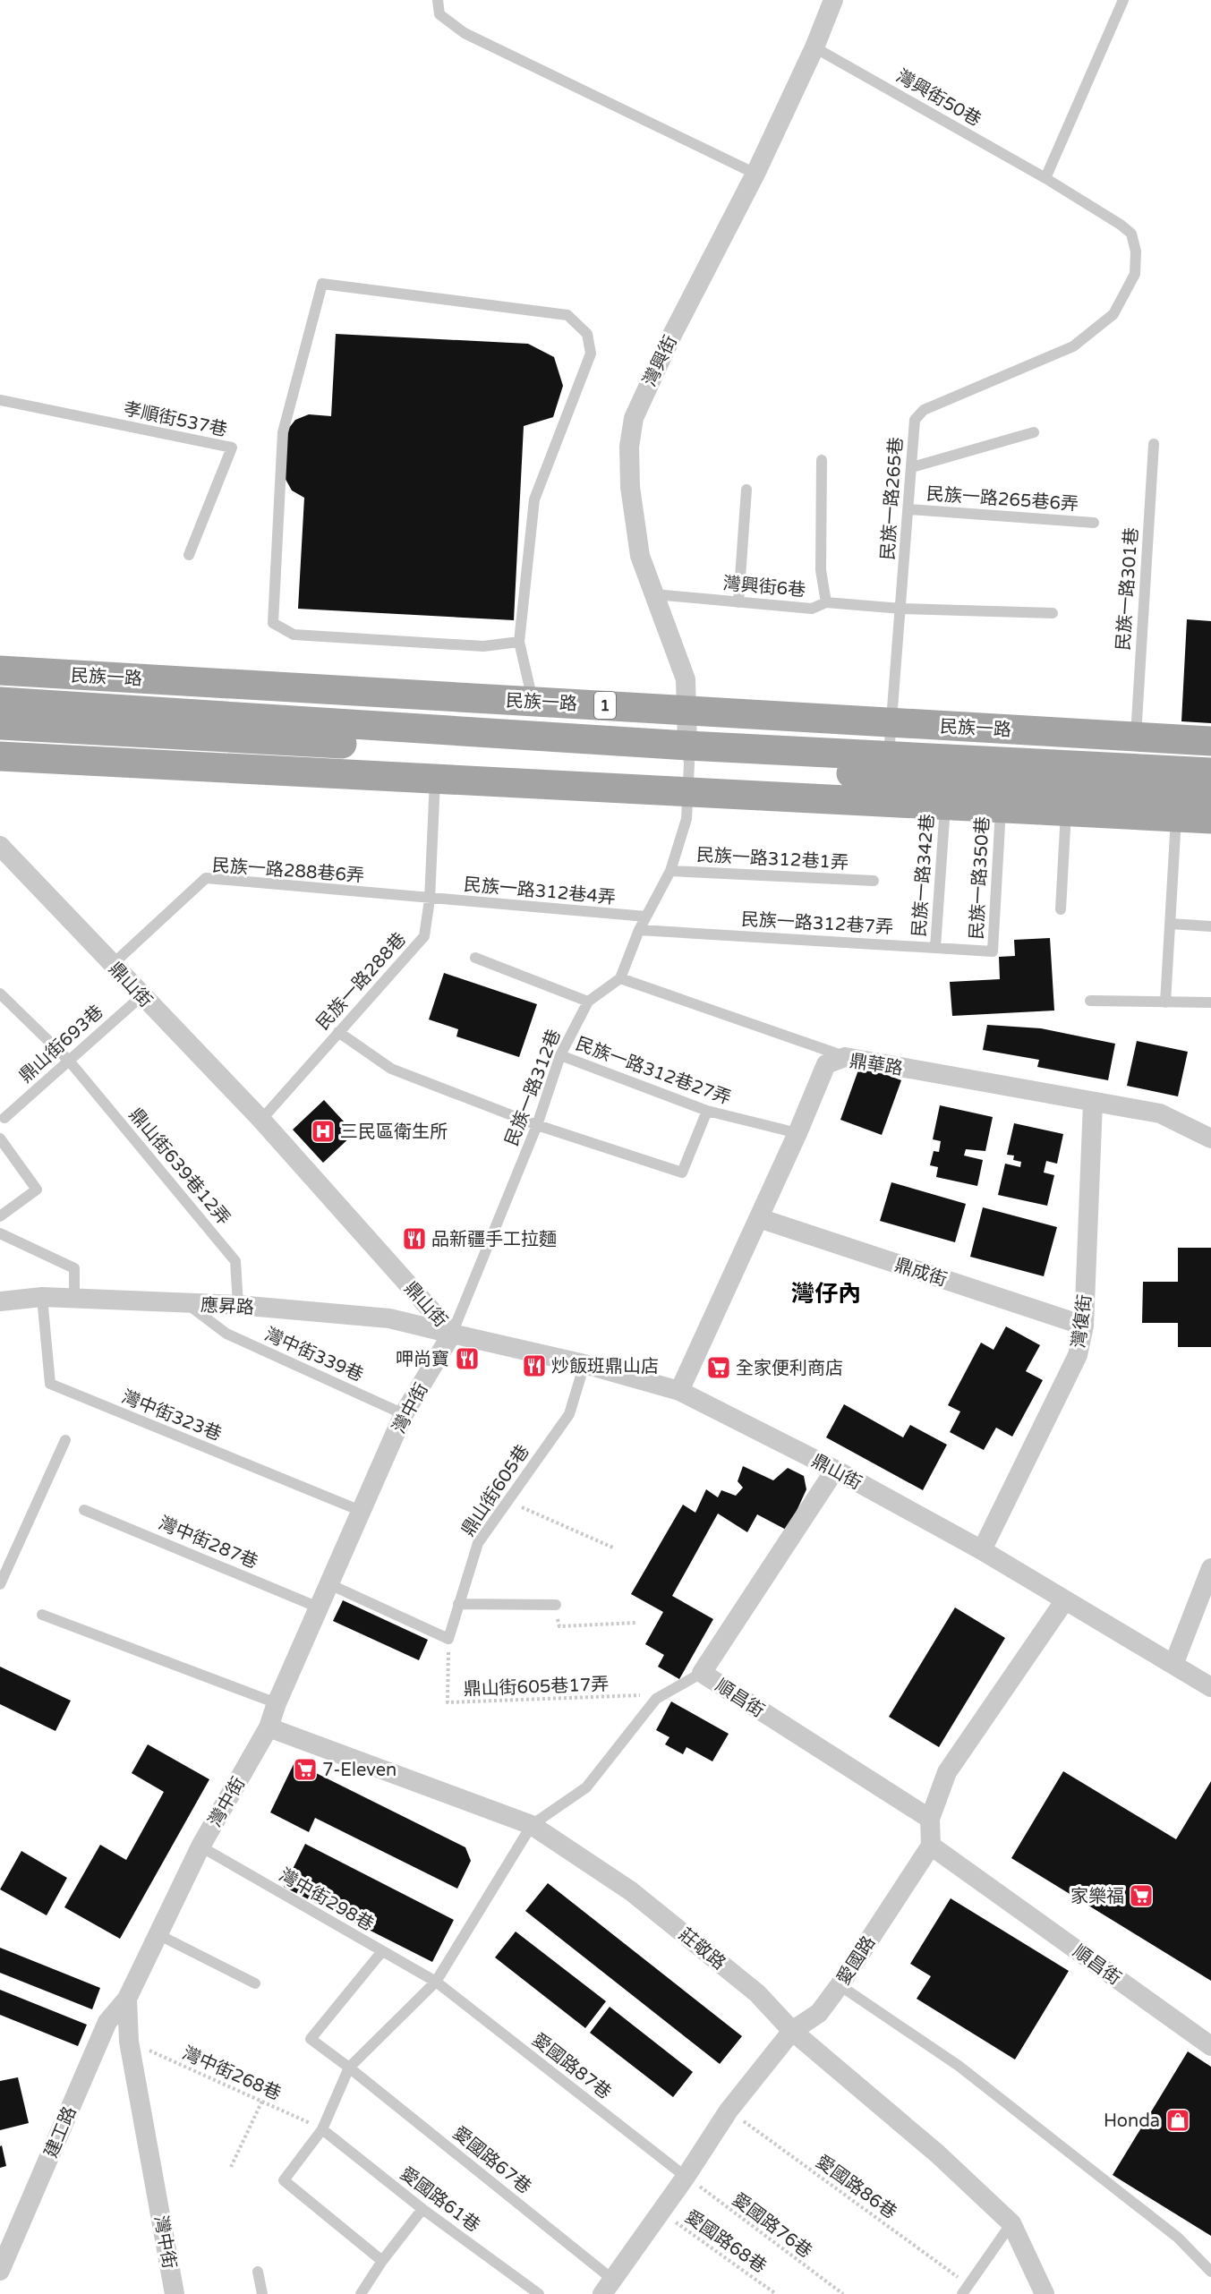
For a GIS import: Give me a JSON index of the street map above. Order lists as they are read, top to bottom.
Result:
{
  "streets": {
    "main road": ["民族一路", "1"],
    "street": [
      "灣興街",
      "鼎山街",
      "鼎華路",
      "鼎成街",
      "應昇路",
      "灣復街",
      "灣中街",
      "順昌街",
      "莊敬路",
      "愛國路",
      "建工路"
    ],
    "lane": [
      "灣興街50巷",
      "孝順街537巷",
      "民族一路265巷",
      "民族一路265巷6弄",
      "灣興街6巷",
      "民族一路301巷",
      "民族一路312巷1弄",
      "民族一路288巷6弄",
      "民族一路342巷",
      "民族一路350巷",
      "民族一路312巷4弄",
      "民族一路312巷7弄",
      "民族一路288巷",
      "鼎山街693巷",
      "民族一路312巷27弄",
      "民族一路312巷",
      "鼎山街639巷12弄",
      "灣中街339巷",
      "灣中街323巷",
      "鼎山街605巷",
      "灣中街287巷",
      "灣中街298巷",
      "愛國路87巷",
      "愛國路67巷",
      "愛國路61巷"
    ],
    "path": [
      "鼎山街605巷17弄",
      "灣中街268巷",
      "愛國路86巷",
      "愛國路76巷",
      "愛國路68巷"
    ]
  },
  "crossings": [
    ["灣興街50巷", "灣興街"],
    ["灣興街50巷", "民族一路265巷"],
    ["灣興街", "灣興街6巷"],
    ["灣興街", "民族一路"],
    ["民族一路265巷", "民族一路265巷6弄"],
    ["民族一路265巷", "灣興街6巷"],
    ["民族一路265巷", "民族一路"],
    ["民族一路301巷", "民族一路"],
    ["民族一路", "民族一路342巷"],
    ["民族一路", "民族一路350巷"],
    ["民族一路", "民族一路288巷"],
    ["民族一路288巷6弄", "民族一路312巷4弄"],
    ["民族一路288巷6弄", "民族一路288巷"],
    ["民族一路288巷6弄", "鼎山街"],
    ["民族一路342巷", "民族一路312巷7弄"],
    ["民族一路350巷", "民族一路312巷7弄"],
    ["民族一路312巷4弄", "民族一路288巷"],
    ["民族一路288巷", "鼎山街"],
    ["鼎山街", "鼎山街693巷"],
    ["鼎山街", "鼎華路"],
    ["鼎山街", "民族一路312巷"],
    ["鼎山街", "應昇路"],
    ["鼎山街", "灣復街"],
    ["鼎山街", "灣中街"],
    ["鼎山街", "鼎山街605巷"],
    ["鼎山街", "順昌街"],
    ["鼎山街693巷", "鼎山街639巷12弄"],
    ["鼎華路", "民族一路312巷27弄"],
    ["鼎華路", "鼎成街"],
    ["鼎華路", "灣復街"],
    ["民族一路312巷27弄", "民族一路312巷"],
    ["民族一路312巷", "應昇路"],
    ["民族一路312巷", "灣中街"],
    ["鼎山街639巷12弄", "應昇路"],
    ["鼎成街", "灣復街"],
    ["應昇路", "灣中街339巷"],
    ["應昇路", "灣中街"],
    ["應昇路", "灣中街323巷"],
    ["灣中街339巷", "灣中街"],
    ["灣中街", "灣中街323巷"],
    ["灣中街", "灣中街287巷"],
    ["灣中街", "灣中街298巷"],
    ["灣中街", "莊敬路"],
    ["灣中街", "灣中街268巷"],
    ["灣中街", "建工路"],
    ["鼎山街605巷", "鼎山街605巷17弄"],
    ["順昌街", "愛國路"],
    ["灣中街298巷", "愛國路87巷"],
    ["灣中街298巷", "愛國路67巷"],
    ["莊敬路", "愛國路"],
    ["愛國路", "愛國路87巷"],
    ["愛國路", "愛國路67巷"],
    ["愛國路", "愛國路86巷"],
    ["愛國路", "愛國路76巷"],
    ["愛國路", "愛國路68巷"],
    ["愛國路87巷", "愛國路76巷"],
    ["灣中街268巷", "愛國路61巷"]
  ],
  "districts": ["灣仔內"],
  "places": {
    "hospital": ["三民區衛生所"],
    "restaurant": ["品新疆手工拉麵", "呷尚寶", "炒飯班鼎山店"],
    "supermarket": ["全家便利商店", "7-Eleven", "家樂福"],
    "shop": ["Honda"]
  }
}
